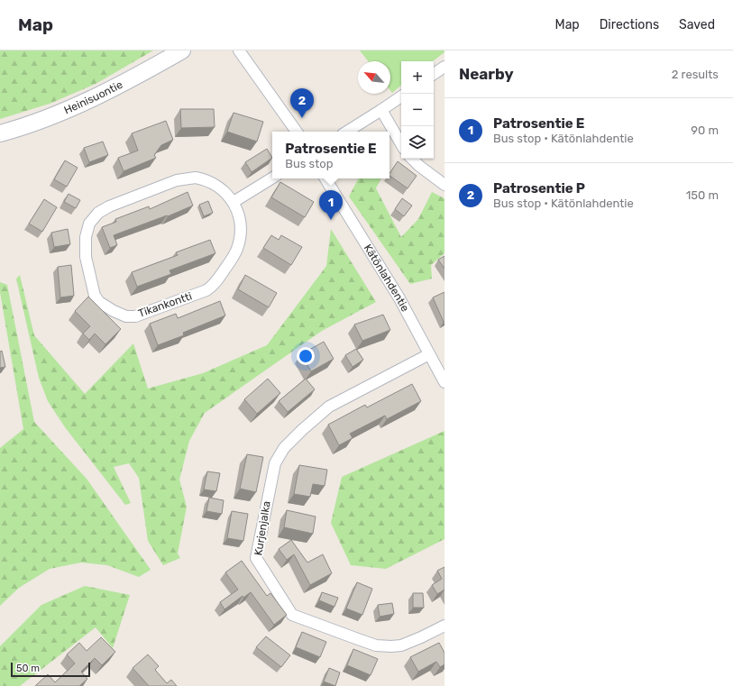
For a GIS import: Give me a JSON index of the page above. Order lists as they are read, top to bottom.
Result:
{
  "streets": {
    "street": [
      "Heinisuontie",
      "Kätönlahdentie",
      "Tikankontti",
      "Kurjenjalka"
    ]
  },
  "crossings": [
    ["Kätönlahdentie", "Kurjenjalka"]
  ],
  "scale_bar": "50 m",
  "north": "top left",
  "page": {
    "header": "Map",
    "nav": ["Map", "Directions", "Saved"],
    "heading": ["Nearby", "2 results"],
    "map_buttons": ["+", "−"],
    "pins": ["2", "1"],
    "list": [
      {
        "mark": "1",
        "name": "Patrosentie E",
        "note": "Bus stop · Kätönlahdentie",
        "value": "90 m"
      },
      {
        "mark": "2",
        "name": "Patrosentie P",
        "note": "Bus stop · Kätönlahdentie",
        "value": "150 m"
      }
    ],
    "popup": ["Patrosentie E", "Bus stop"],
    "scale": "50 m"
  }
}
